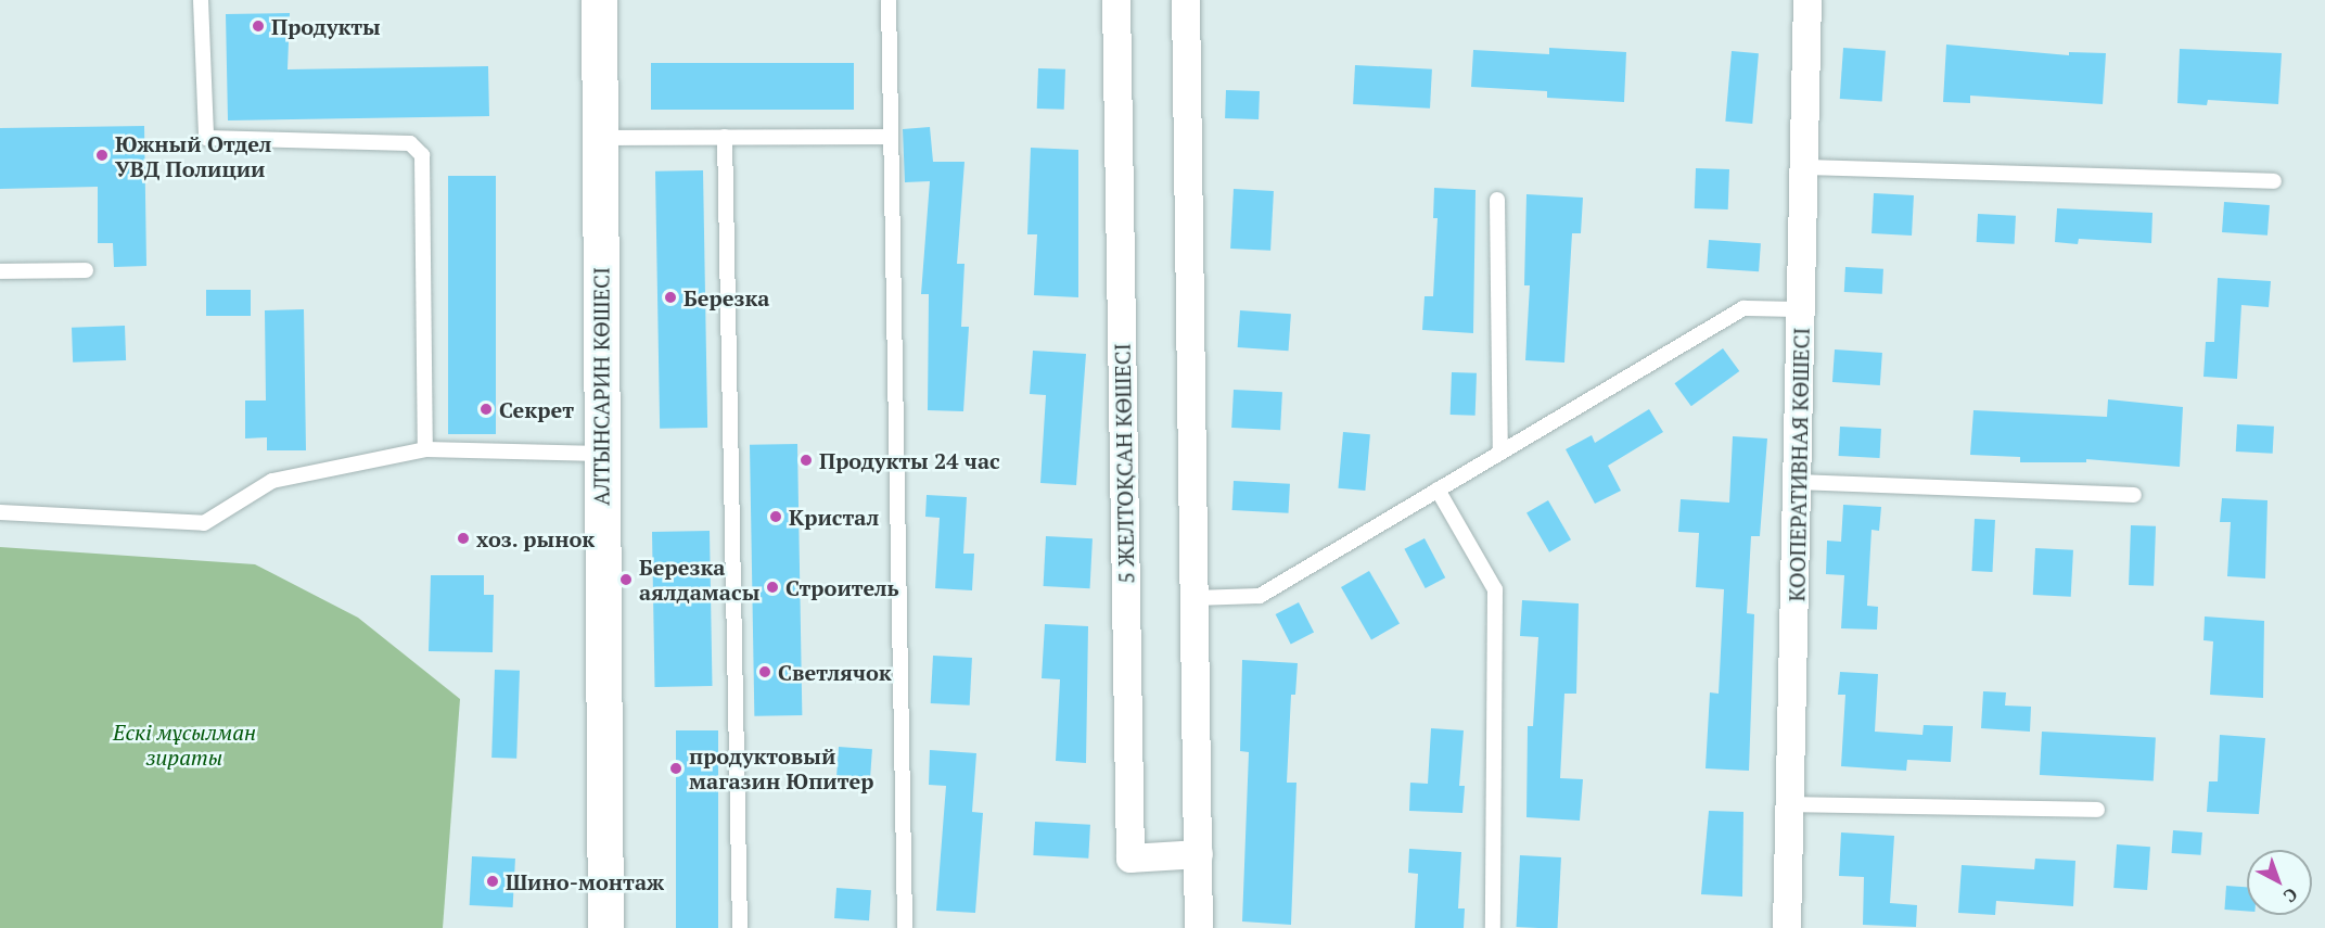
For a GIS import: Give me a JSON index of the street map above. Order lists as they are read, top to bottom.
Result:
{
  "streets": {
    "street": ["АЛТЫНСАРИН КӨШЕСІ", "5 ЖЕЛТОҚСАН КӨШЕСІ", "КООПЕРАТИВНАЯ КӨШЕСІ"]
  },
  "parks": ["Ескі мұсылман зираты"],
  "places": [
    "Продукты",
    "Южный Отдел УВД Полиции",
    "Березка",
    "Секрет",
    "Продукты 24 час",
    "Кристал",
    "хоз. рынок",
    "Березка аялдамасы",
    "Строитель",
    "Светлячок",
    "продуктовый магазин Юпитер",
    "Шино-монтаж"
  ],
  "north": "bottom right"
}
